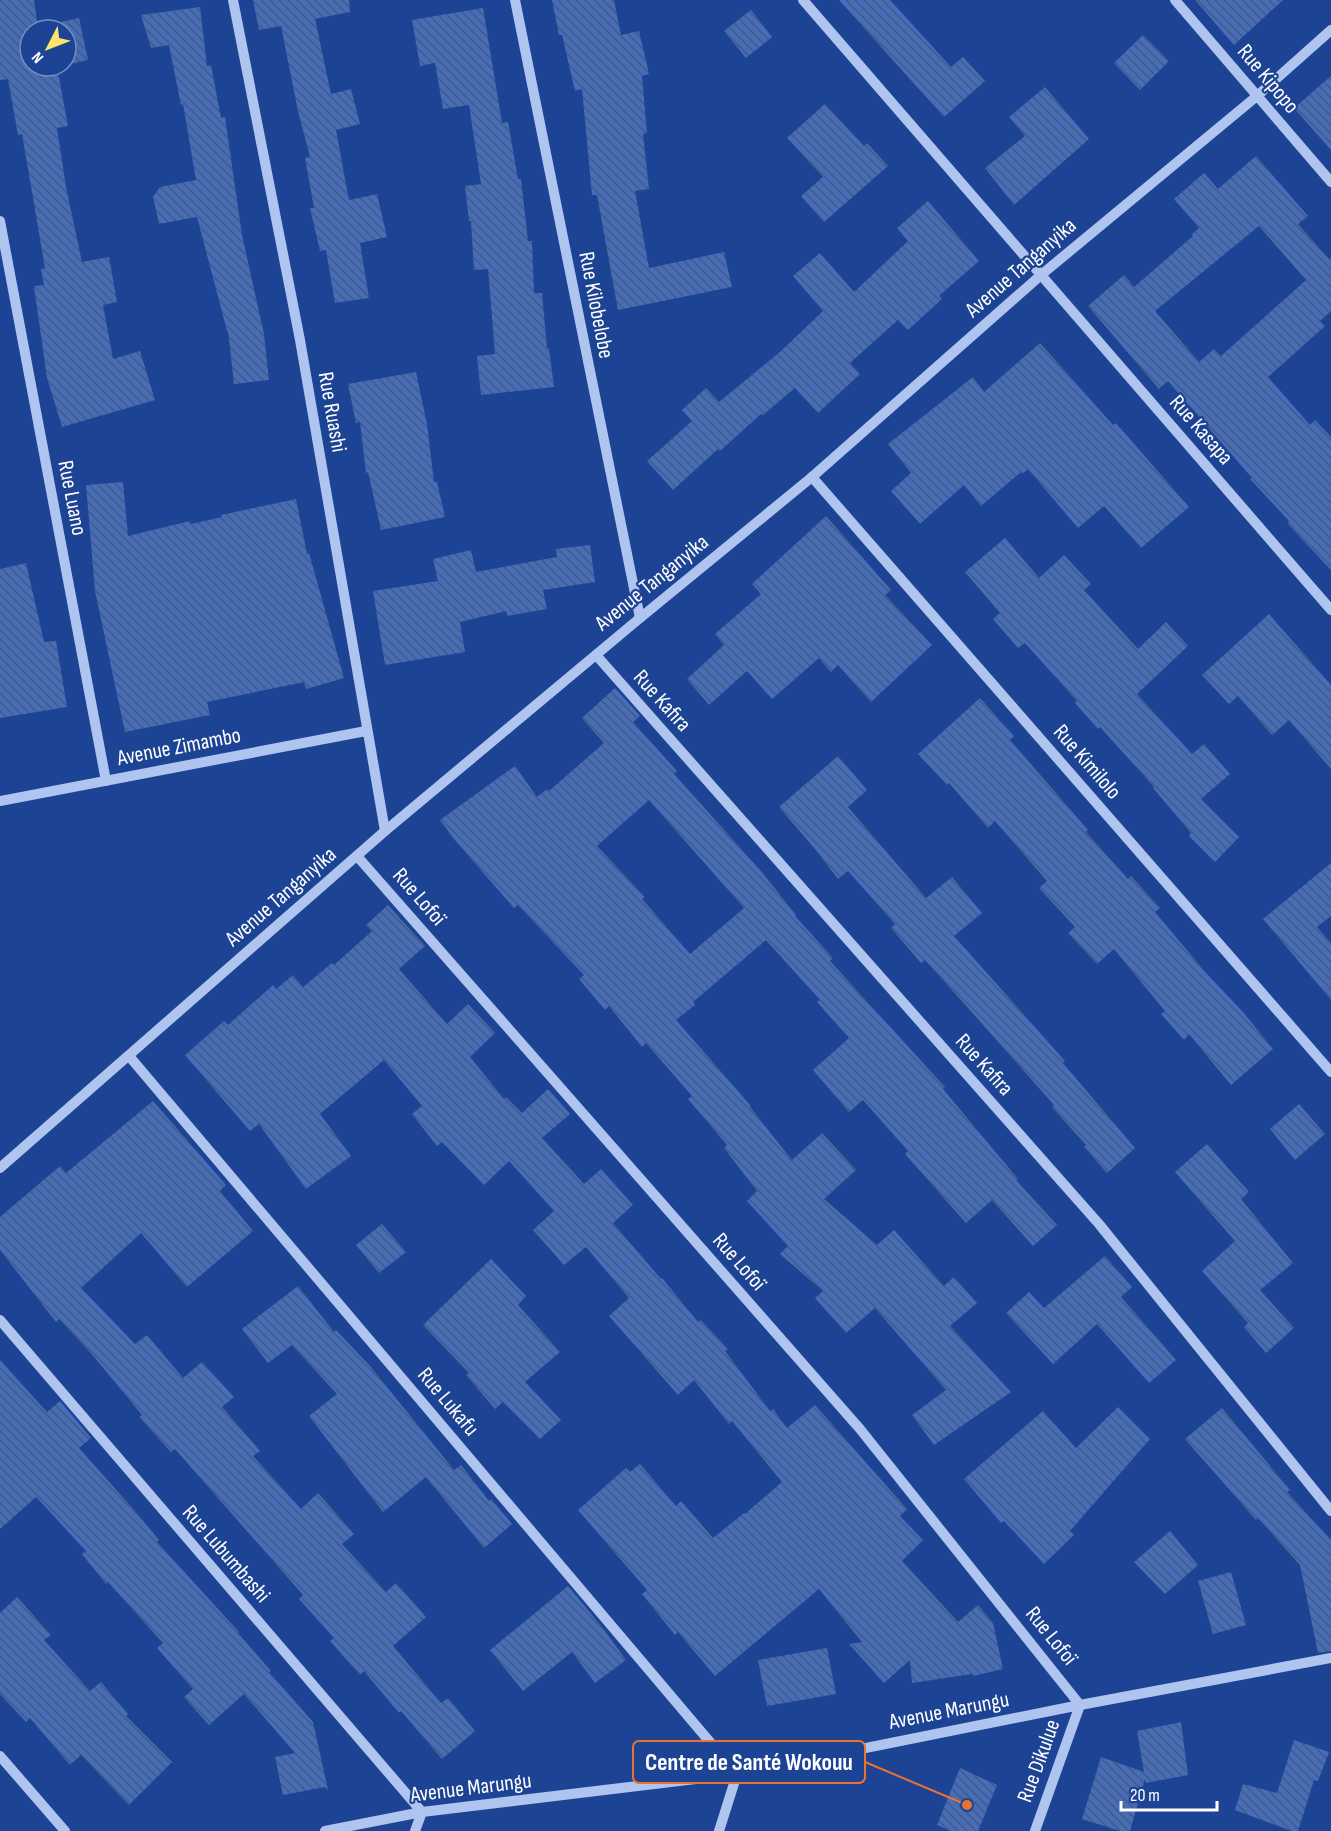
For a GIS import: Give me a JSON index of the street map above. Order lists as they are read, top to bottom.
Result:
{
  "streets": {
    "street": [
      "Rue Kipopo",
      "Avenue Tanganyika",
      "Rue Kilobelobe",
      "Rue Ruashi",
      "Rue Kasapa",
      "Rue Luano",
      "Rue Kafira",
      "Avenue Zimambo",
      "Rue Kimilolo",
      "Rue Lofoï",
      "Rue Lukafu",
      "Rue Lubumbashi",
      "Avenue Marungu",
      "Rue Dikulue"
    ]
  },
  "crossings": [
    ["Rue Kipopo", "Avenue Tanganyika"],
    ["Avenue Tanganyika", "Rue Kilobelobe"],
    ["Avenue Tanganyika", "Rue Ruashi"],
    ["Avenue Tanganyika", "Rue Kasapa"],
    ["Avenue Tanganyika", "Rue Kafira"],
    ["Avenue Tanganyika", "Rue Kimilolo"],
    ["Avenue Tanganyika", "Rue Lofoï"],
    ["Avenue Tanganyika", "Rue Lukafu"],
    ["Rue Ruashi", "Avenue Zimambo"],
    ["Rue Luano", "Avenue Zimambo"],
    ["Rue Lofoï", "Avenue Marungu"],
    ["Rue Lofoï", "Rue Dikulue"],
    ["Rue Lukafu", "Avenue Marungu"],
    ["Rue Lubumbashi", "Avenue Marungu"],
    ["Avenue Marungu", "Rue Dikulue"]
  ],
  "places": ["Centre de Santé Wokouu"],
  "scale_bar": "20 m",
  "north": "bottom left"
}
